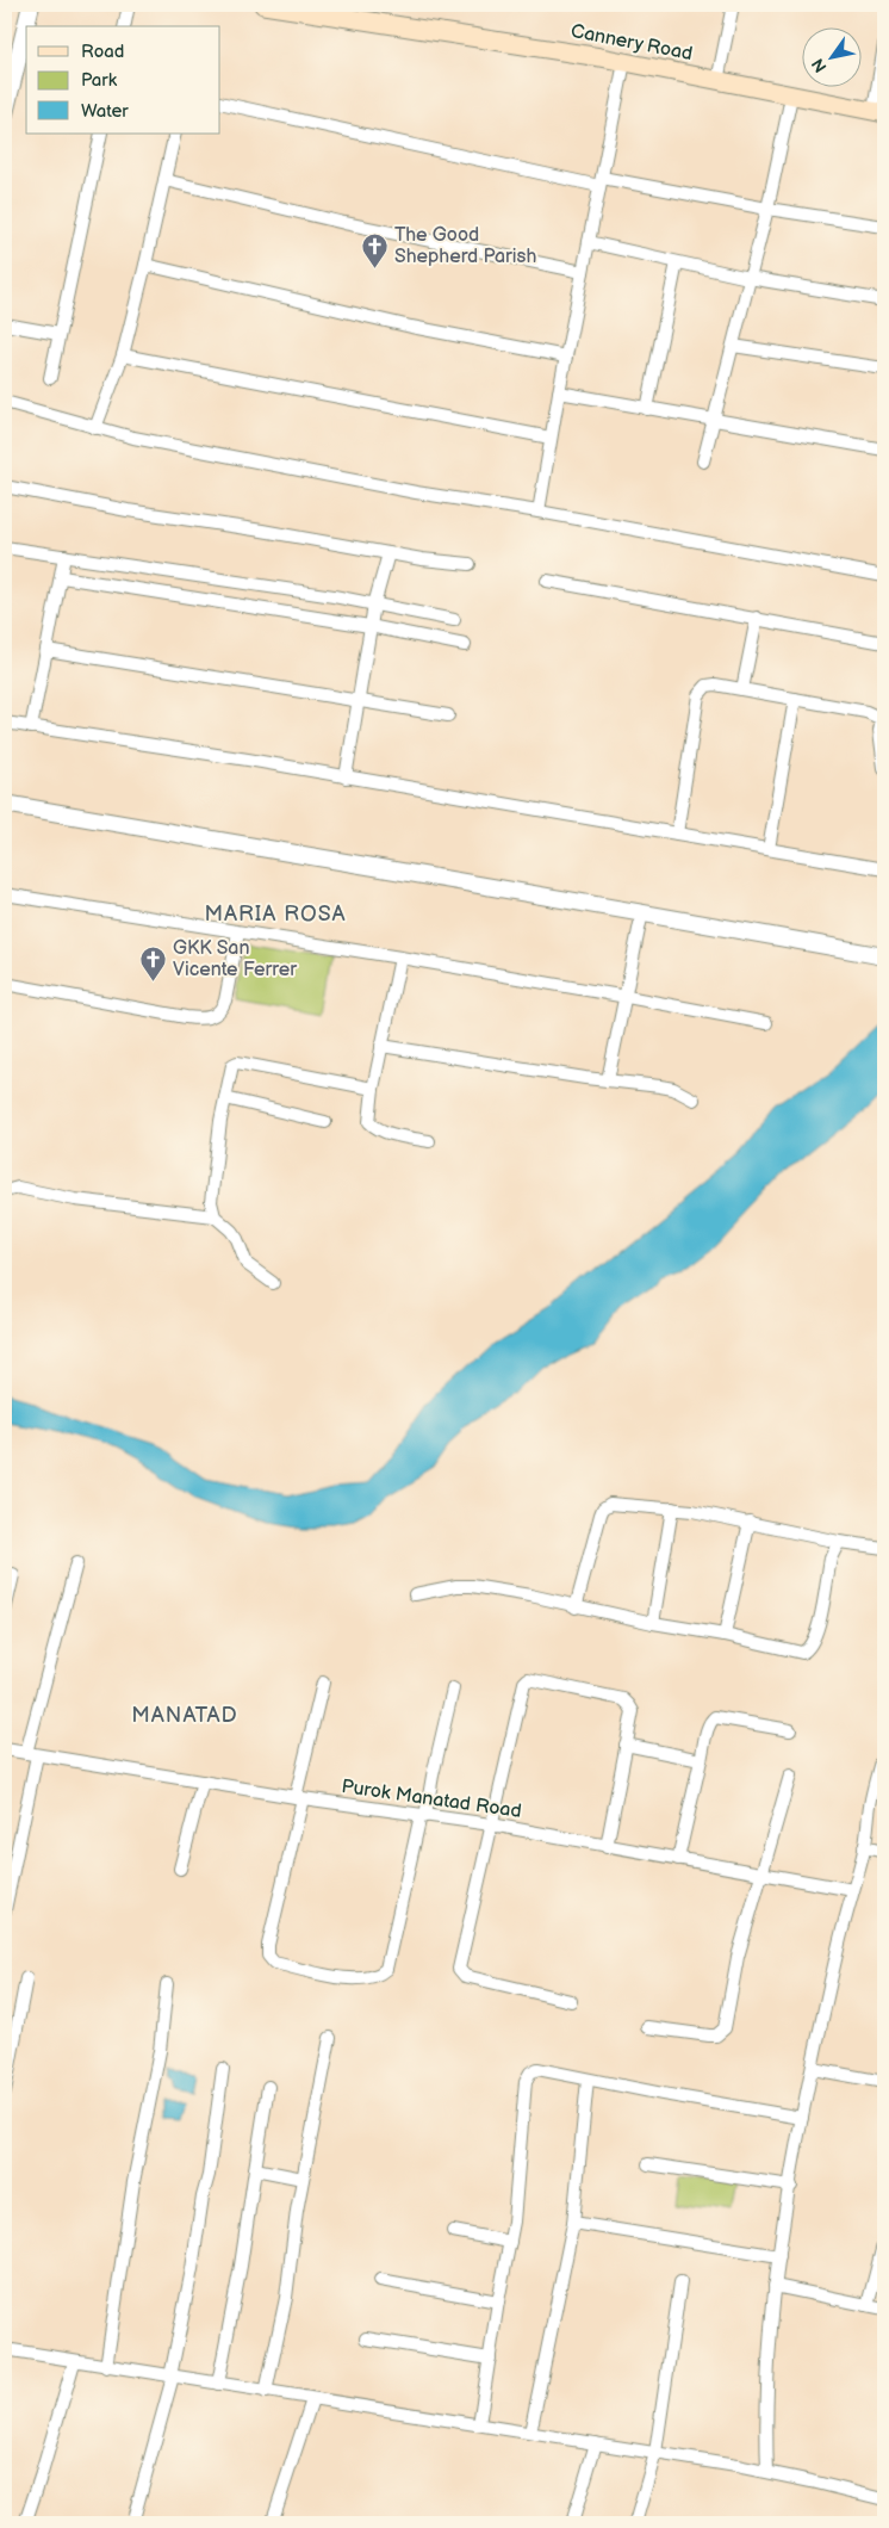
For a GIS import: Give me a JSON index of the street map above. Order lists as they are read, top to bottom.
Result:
{
  "streets": {
    "main road": ["Cannery Road"],
    "street": ["Purok Manatad Road"]
  },
  "districts": ["MARIA ROSA", "MANATAD"],
  "places": {
    "church": ["The Good Shepherd Parish", "GKK San Vicente Ferrer"]
  },
  "legend": ["Road", "Park", "Water"],
  "north": "bottom left"
}
